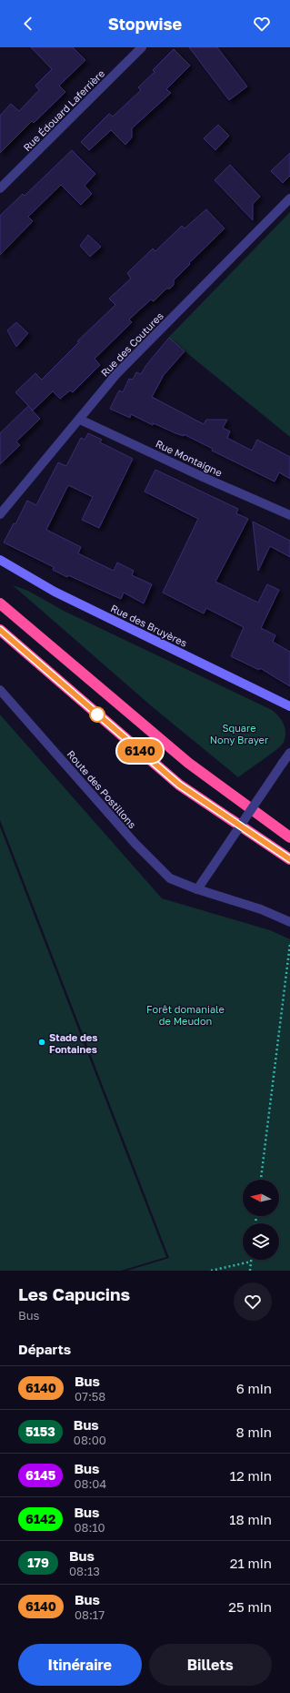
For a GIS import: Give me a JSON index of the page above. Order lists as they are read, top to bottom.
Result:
{
  "streets": {
    "street": [
      "Rue Édouard Laferrière",
      "Rue des Coutures",
      "Rue Montaigne",
      "Rue des Bruyères",
      "Route des Postillons"
    ]
  },
  "crossings": [
    ["Rue des Coutures", "Rue Montaigne"]
  ],
  "parks": ["Square Nony Brayer", "Forêt domaniale de Meudon"],
  "places": ["Stade des Fontaines"],
  "lines": ["bus line 6140"],
  "north": "left",
  "page": {
    "header": "Stopwise",
    "on_map": "6140",
    "heading": [
      ["Les Capucins", "Bus"],
      "Départs"
    ],
    "list": [
      {
        "mark": "6140",
        "name": "Bus",
        "note": "07:58",
        "value": "6 min"
      },
      {
        "mark": "5153",
        "name": "Bus",
        "note": "08:00",
        "value": "8 min"
      },
      {
        "mark": "6145",
        "name": "Bus",
        "note": "08:04",
        "value": "12 min"
      },
      {
        "mark": "6142",
        "name": "Bus",
        "note": "08:10",
        "value": "18 min"
      },
      {
        "mark": "179",
        "name": "Bus",
        "note": "08:13",
        "value": "21 min"
      },
      {
        "mark": "6140",
        "name": "Bus",
        "note": "08:17",
        "value": "25 min"
      }
    ],
    "buttons": ["Itinéraire", "Billets"]
  }
}
